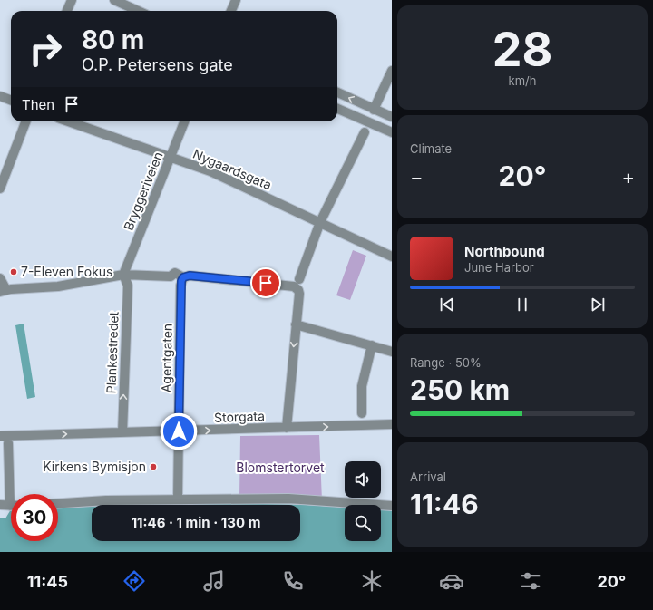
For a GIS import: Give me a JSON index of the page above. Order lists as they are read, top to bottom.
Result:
{
  "streets": {
    "street": [
      "Nygaardsgata",
      "Bryggeriveien",
      "Plankestredet",
      "Agentgaten",
      "Storgata"
    ]
  },
  "crossings": [
    ["Nygaardsgata", "Bryggeriveien"],
    ["Bryggeriveien", "Plankestredet"],
    ["Plankestredet", "Storgata"],
    ["Agentgaten", "Storgata"]
  ],
  "one_way": ["Plankestredet"],
  "parks": ["Blomstertorvet"],
  "places": ["7-Eleven Fokus", "Kirkens Bymisjon"],
  "page": {
    "tile": [
      ["28", "km/h"],
      "Climate",
      ["Range · 50%", "250 km"],
      ["Arrival", "11:46"]
    ],
    "turn": ["80 m", "O.P. Petersens gate"],
    "then": "Then",
    "heat": ["−", "20°", "+"],
    "song": ["Northbound", "June Harbor"],
    "limit": "30",
    "trip": "11:46 · 1 min · 130 m",
    "tabs": ["11:45", "20°"]
  }
}
